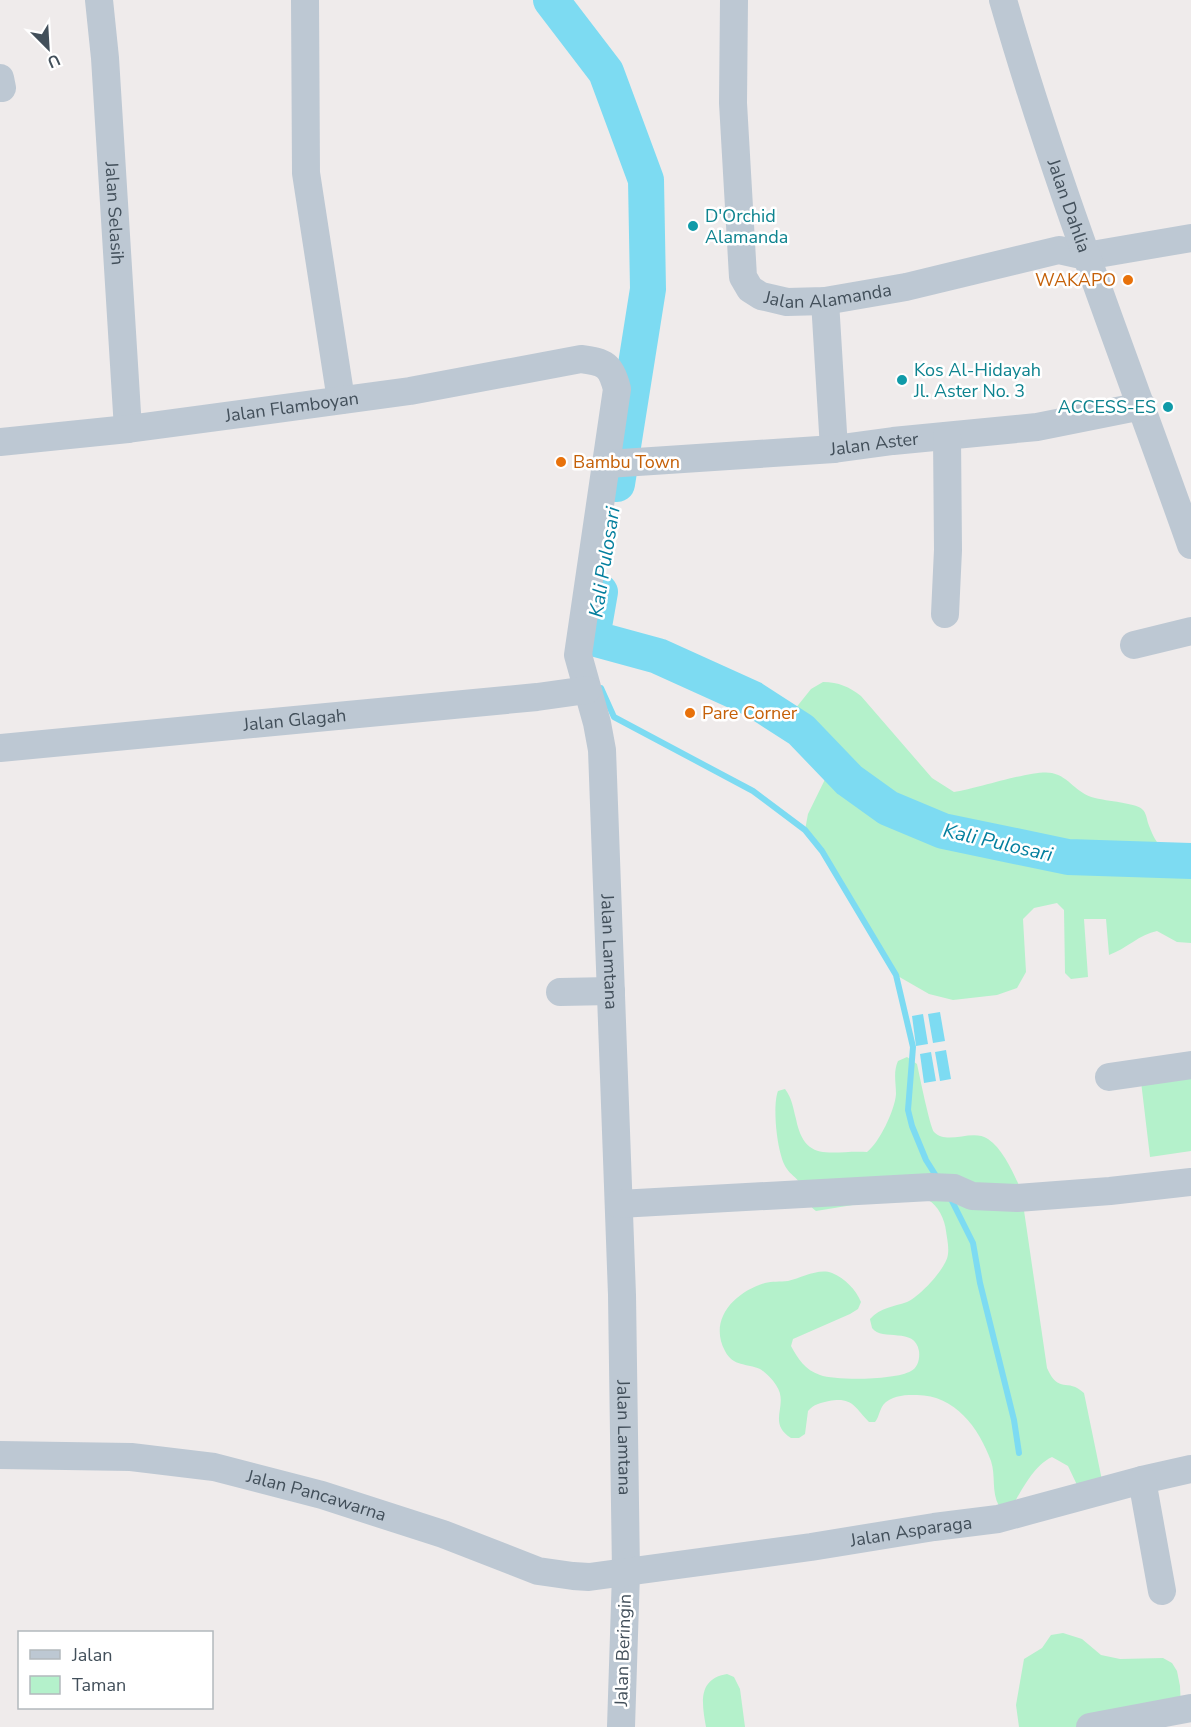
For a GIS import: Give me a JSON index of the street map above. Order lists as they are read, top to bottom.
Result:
{
  "streets": {
    "street": [
      "Jalan Dahlia",
      "Jalan Selasih",
      "Jalan Alamanda",
      "Jalan Flamboyan",
      "Jalan Aster",
      "Jalan Glagah",
      "Jalan Lamtana",
      "Jalan Pancawarna",
      "Jalan Asparaga",
      "Jalan Beringin"
    ]
  },
  "crossings": [
    ["Jalan Dahlia", "Jalan Alamanda"],
    ["Jalan Dahlia", "Jalan Aster"],
    ["Jalan Selasih", "Jalan Flamboyan"],
    ["Jalan Alamanda", "Jalan Aster"],
    ["Jalan Flamboyan", "Jalan Lamtana"],
    ["Jalan Aster", "Jalan Lamtana"],
    ["Jalan Glagah", "Jalan Lamtana"],
    ["Jalan Lamtana", "Jalan Pancawarna"],
    ["Jalan Lamtana", "Jalan Asparaga"],
    ["Jalan Lamtana", "Jalan Beringin"],
    ["Jalan Pancawarna", "Jalan Asparaga"],
    ["Jalan Pancawarna", "Jalan Beringin"],
    ["Jalan Asparaga", "Jalan Beringin"]
  ],
  "water": ["Kali Pulosari"],
  "places": [
    "D'Orchid Alamanda",
    "WAKAPO",
    "Kos Al-Hidayah Jl. Aster No. 3",
    "ACCESS-ES",
    "Bambu Town",
    "Pare Corner"
  ],
  "legend": ["Jalan", "Taman"],
  "north": "bottom right"
}
